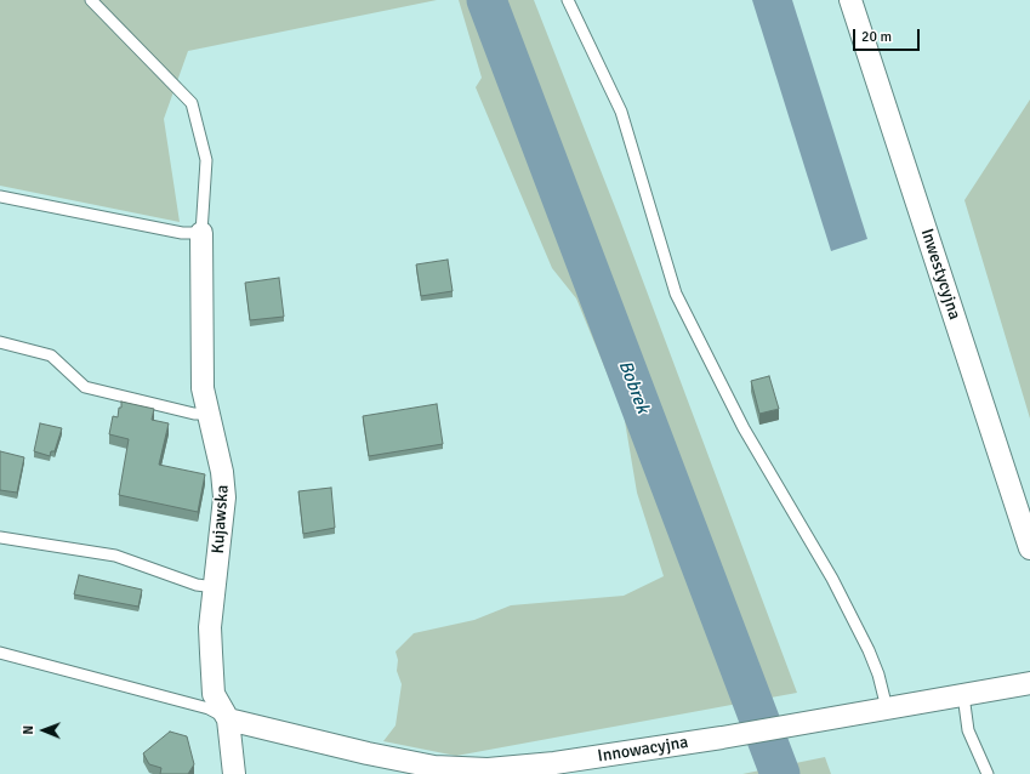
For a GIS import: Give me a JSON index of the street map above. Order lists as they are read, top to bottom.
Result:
{
  "streets": {
    "street": ["Inwestycyjna", "Kujawska", "Innowacyjna"]
  },
  "crossings": [
    ["Kujawska", "Innowacyjna"]
  ],
  "water": ["Bobrek"],
  "scale_bar": "20 m",
  "north": "left"
}
